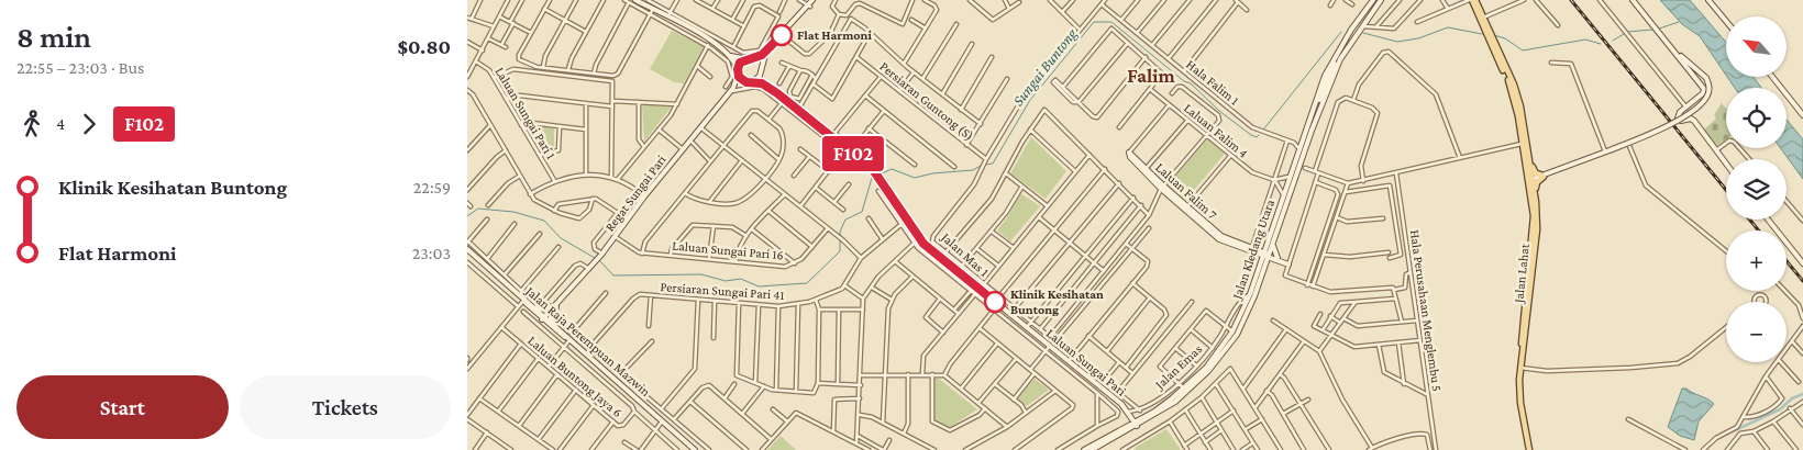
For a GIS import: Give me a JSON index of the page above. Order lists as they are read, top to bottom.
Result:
{
  "streets": {
    "main road": [
      "Laluan Falim 7",
      "Regat Sungai Pari",
      "Jalan Kledang Utara",
      "Jalan Lahat",
      "Jalan Raja Perempuan Mazwin",
      "Laluan Sungai Pari"
    ],
    "street": [
      "Hala Falim 1",
      "Persiaran Guntong (S)",
      "Laluan Sungai Pari 1",
      "Laluan Falim 4",
      "Laluan Sungai Pari 16",
      "Jalan Mas 1",
      "Persiaran Sungai Pari 41",
      "Hala Perusahaan Menglembu 5",
      "Jalan Emas",
      "Laluan Buntong Jaya 6"
    ]
  },
  "crossings": [
    ["Persiaran Guntong (S)", "Jalan Mas 1"],
    ["Laluan Falim 4", "Laluan Falim 7"],
    ["Laluan Falim 7", "Jalan Kledang Utara"],
    ["Regat Sungai Pari", "Laluan Sungai Pari 16"],
    ["Regat Sungai Pari", "Jalan Raja Perempuan Mazwin"],
    ["Regat Sungai Pari", "Laluan Sungai Pari"],
    ["Jalan Kledang Utara", "Laluan Sungai Pari"],
    ["Jalan Kledang Utara", "Jalan Emas"],
    ["Jalan Mas 1", "Jalan Emas"]
  ],
  "districts": ["Falim"],
  "water": ["Sungai Buntong"],
  "places": ["Flat Harmoni", "Klinik Kesihatan Buntong"],
  "lines": ["bus line F102"],
  "north": "top left",
  "page": {
    "heading": ["8 min", "22:55 – 23:03 · Bus", "$0.80"],
    "on_map": "F102",
    "map_buttons": ["+", "−"],
    "legs": ["4", "F102"],
    "list": [
      {
        "name": "Klinik Kesihatan Buntong",
        "value": "22:59"
      },
      {
        "name": "Flat Harmoni",
        "value": "23:03"
      }
    ],
    "buttons": ["Start", "Tickets"]
  }
}
